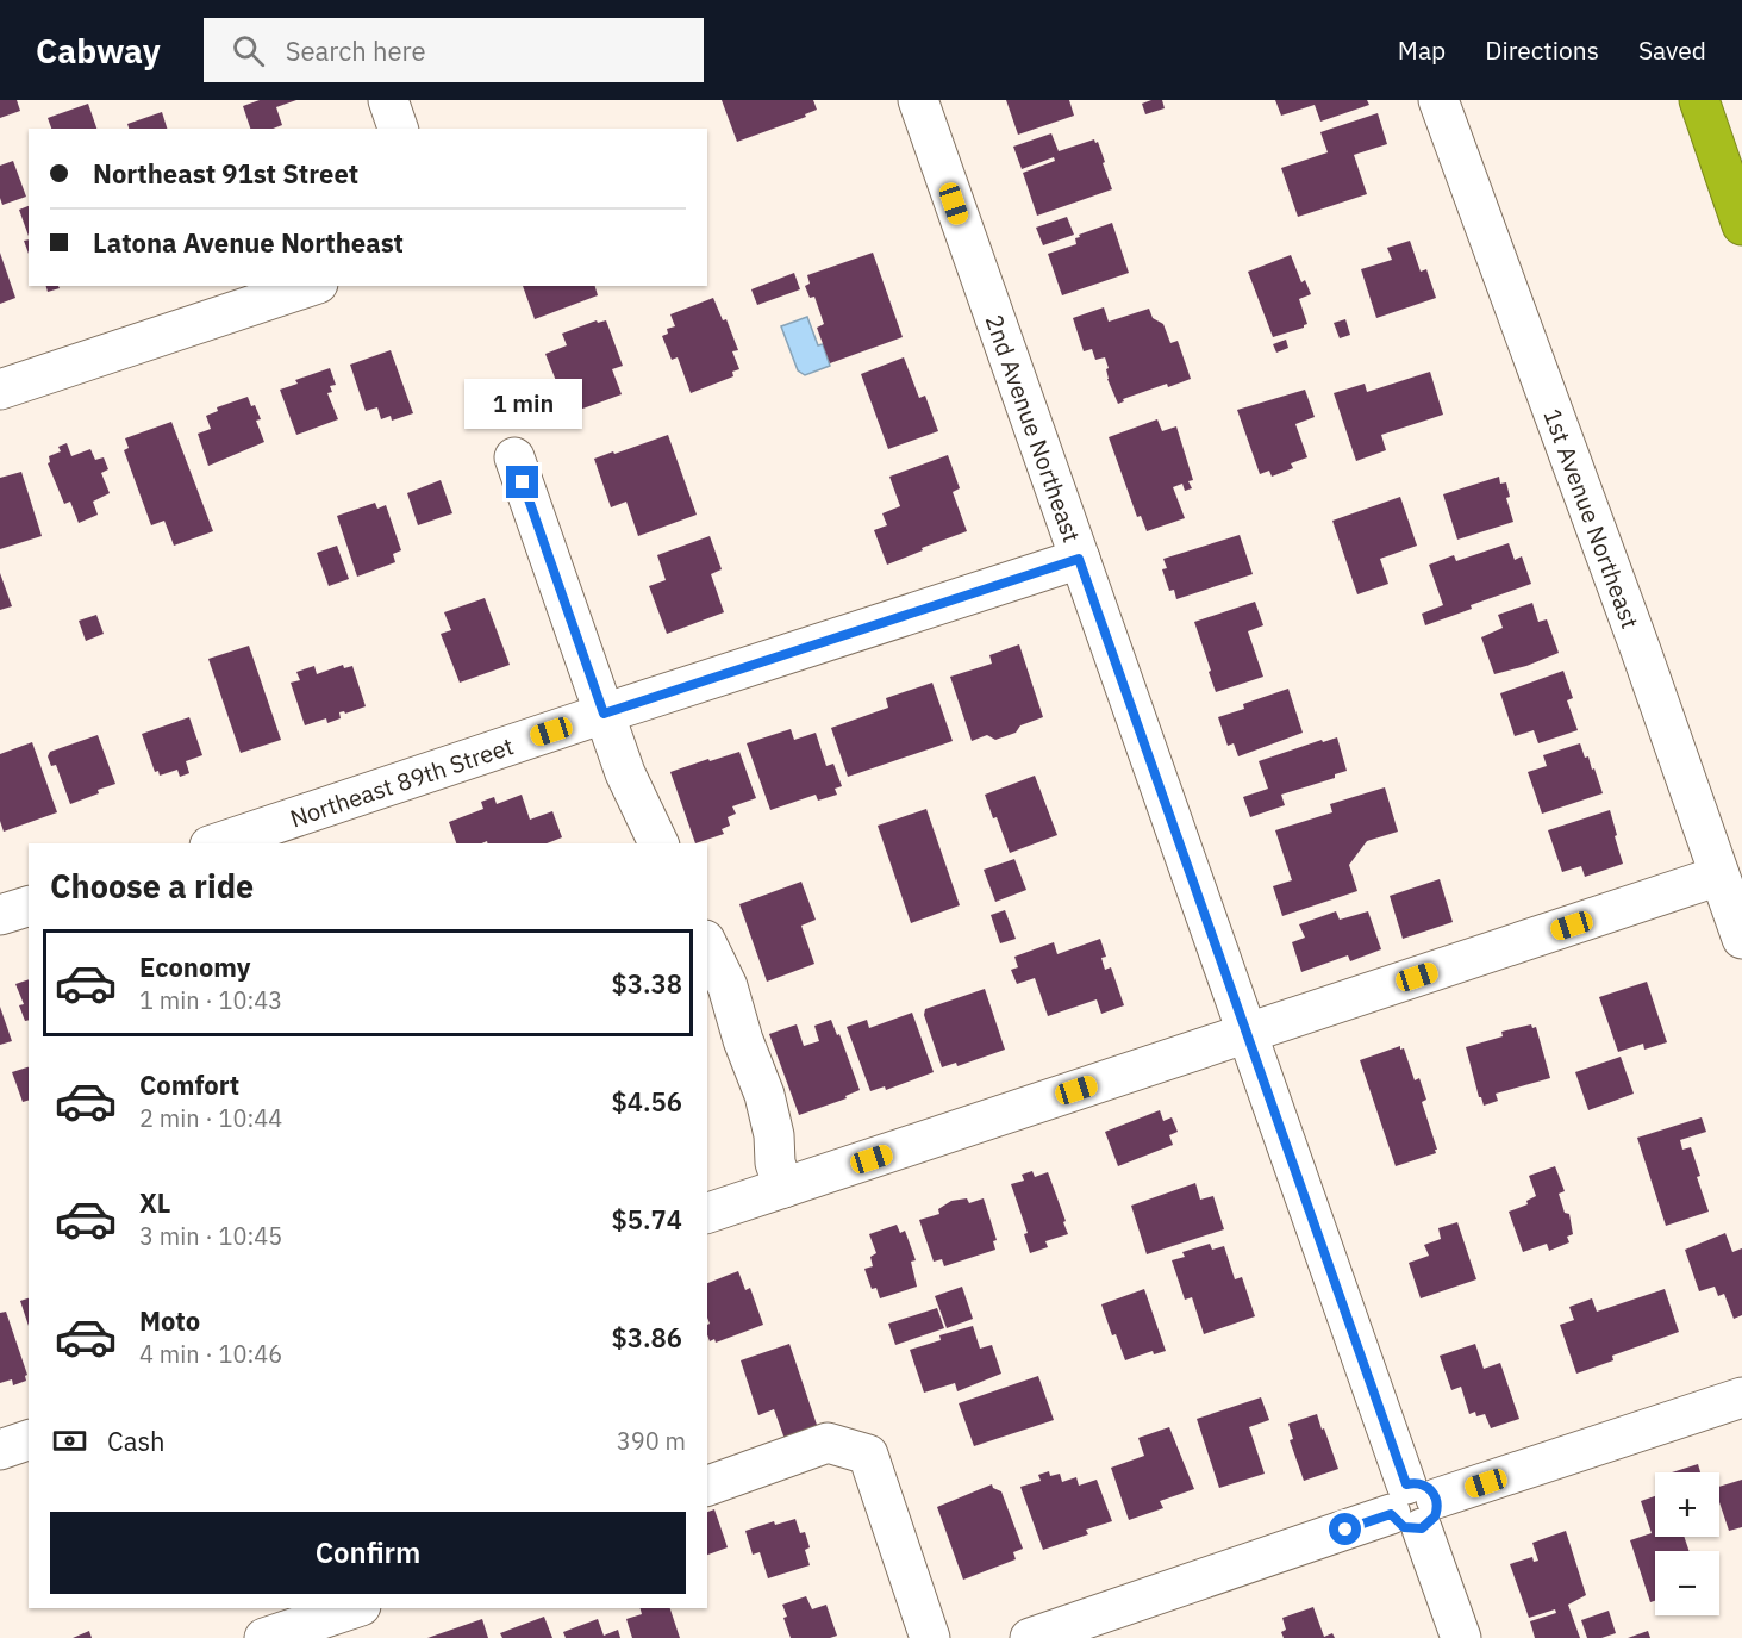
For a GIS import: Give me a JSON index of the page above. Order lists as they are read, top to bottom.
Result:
{
  "streets": {
    "street": ["2nd Avenue Northeast", "1st Avenue Northeast", "Northeast 89th Street"]
  },
  "crossings": [
    ["2nd Avenue Northeast", "Northeast 89th Street"]
  ],
  "page": {
    "header": "Cabway",
    "search": "Search here",
    "nav": ["Map", "Directions", "Saved"],
    "banner": ["Northeast 91st Street", "Latona Avenue Northeast"],
    "bubble": "1 min",
    "heading": "Choose a ride",
    "list": [
      {
        "name": "Economy",
        "note": "1 min · 10:43",
        "value": "$3.38"
      },
      {
        "name": "Comfort",
        "note": "2 min · 10:44",
        "value": "$4.56"
      },
      {
        "name": "XL",
        "note": "3 min · 10:45",
        "value": "$5.74"
      },
      {
        "name": "Moto",
        "note": "4 min · 10:46",
        "value": "$3.86"
      }
    ],
    "pay": ["Cash", "390 m"],
    "map_buttons": ["+", "−"],
    "buttons": "Confirm"
  }
}
